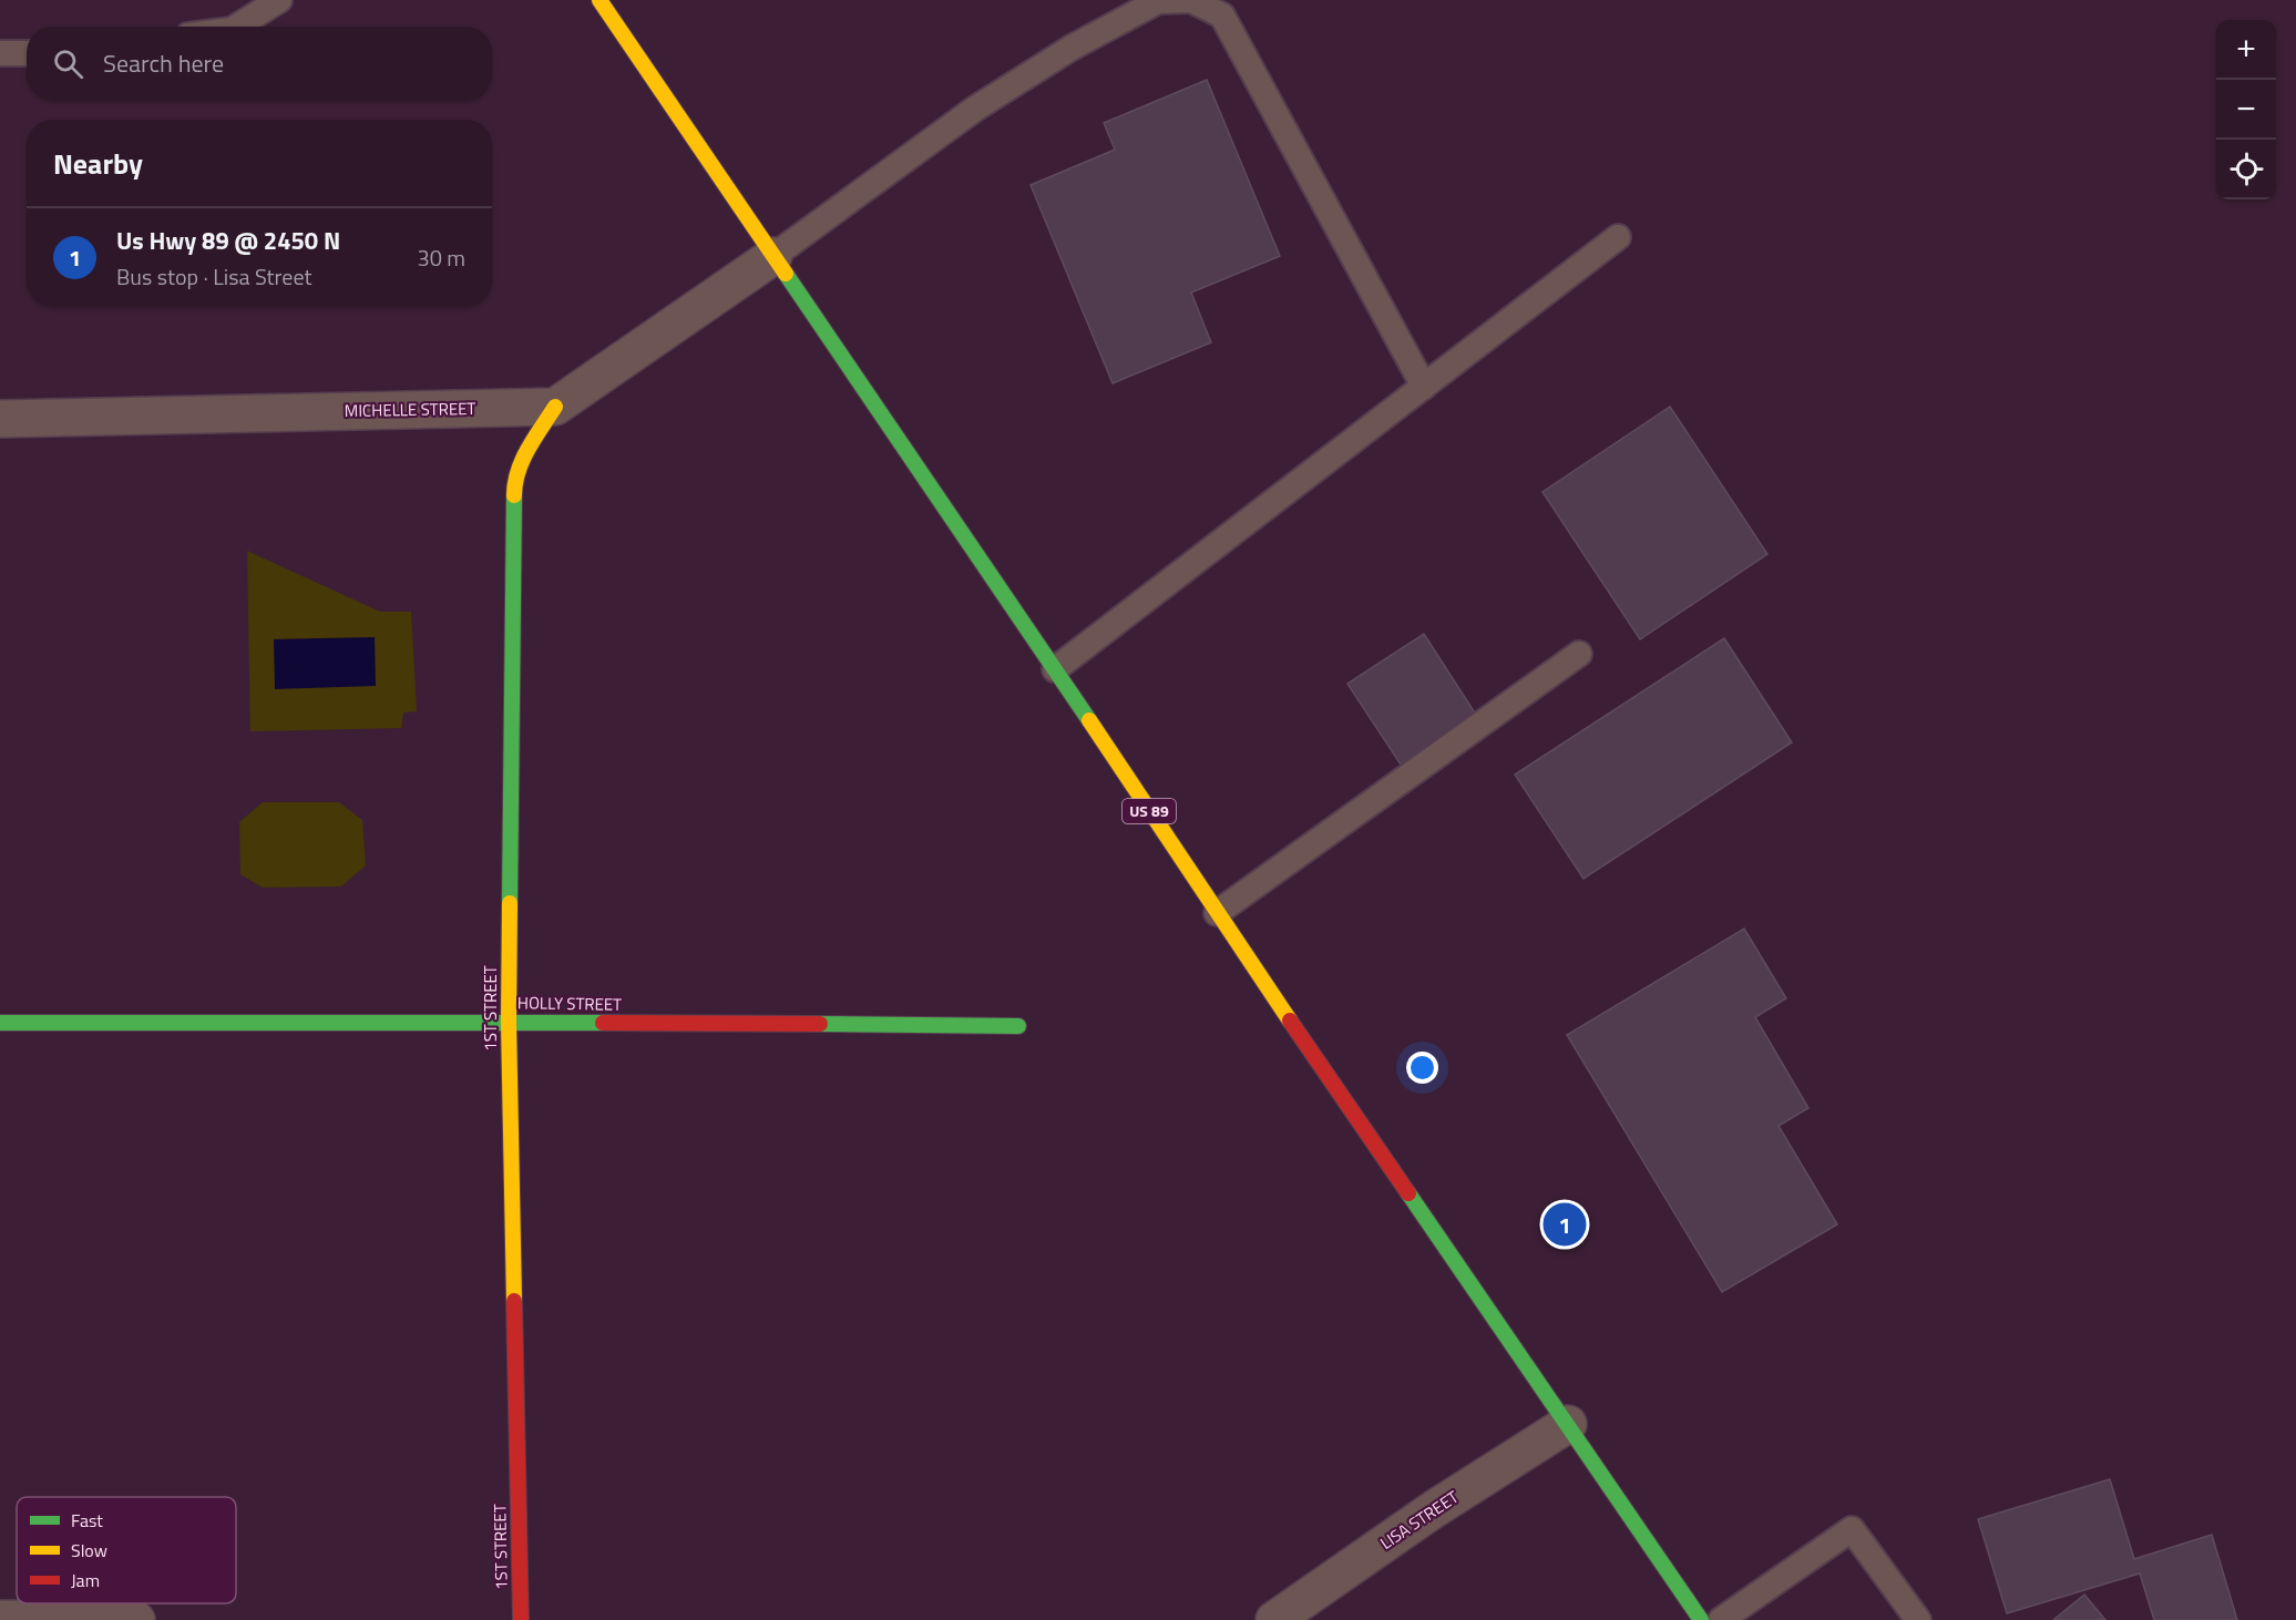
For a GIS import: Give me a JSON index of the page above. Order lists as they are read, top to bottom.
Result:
{
  "streets": {
    "street": [
      "MICHELLE STREET",
      "US 89",
      "HOLLY STREET",
      "1ST STREET",
      "LISA STREET"
    ]
  },
  "crossings": [
    ["MICHELLE STREET", "1ST STREET"],
    ["US 89", "LISA STREET"],
    ["HOLLY STREET", "1ST STREET"]
  ],
  "legend": ["Fast", "Slow", "Jam"],
  "page": {
    "map_buttons": ["+", "−"],
    "search": "Search here",
    "heading": "Nearby",
    "list": [
      {
        "mark": "1",
        "name": "Us Hwy 89 @ 2450 N",
        "note": "Bus stop · Lisa Street",
        "value": "30 m"
      }
    ],
    "pins": "1"
  }
}
